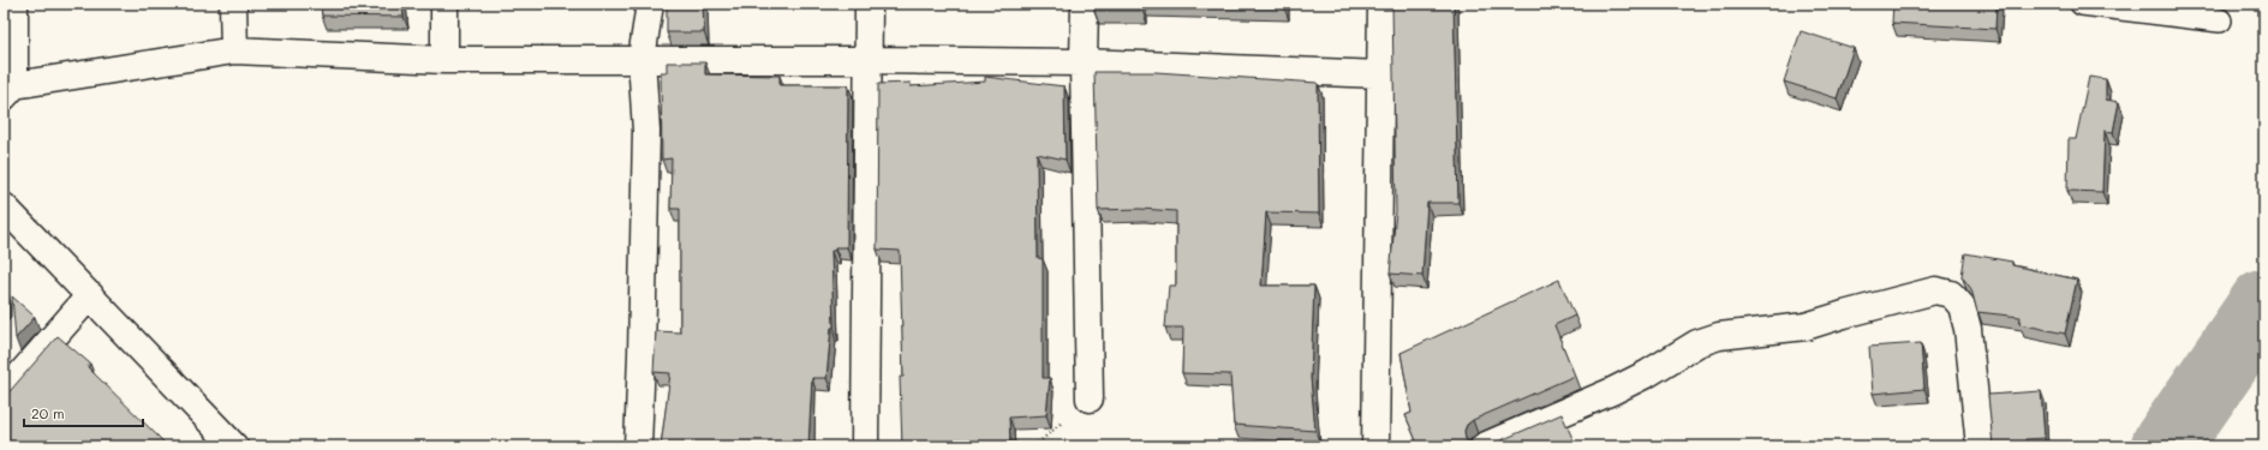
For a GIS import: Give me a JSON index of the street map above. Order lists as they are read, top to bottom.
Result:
{
  "scale_bar": "20 m"
}
